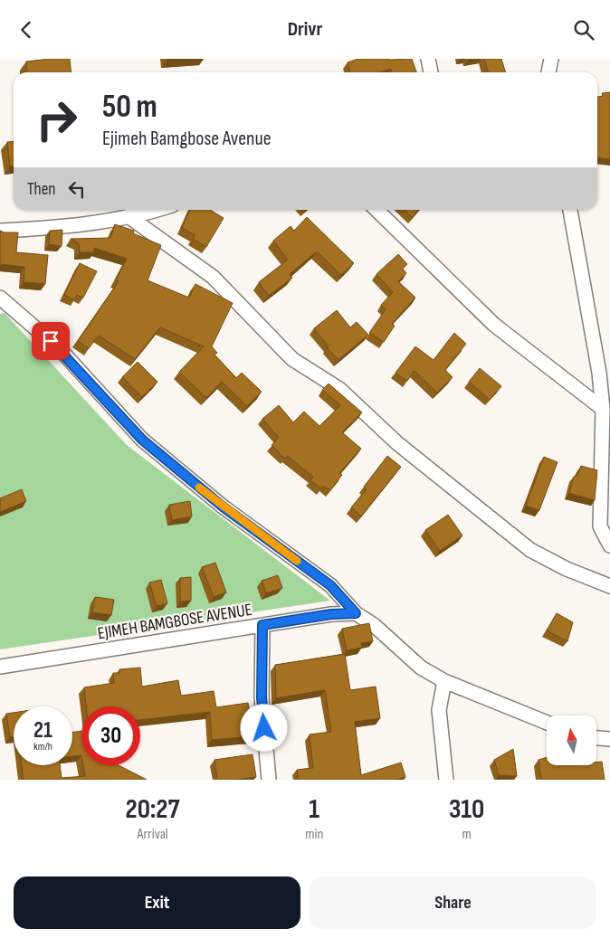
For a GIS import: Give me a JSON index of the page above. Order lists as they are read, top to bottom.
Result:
{
  "streets": {
    "street": ["EJIMEH BAMGBOSE AVENUE"]
  },
  "north": "top",
  "page": {
    "header": "Drivr",
    "turn": ["50 m", "Ejimeh Bamgbose Avenue"],
    "then": "Then",
    "speed": "21 km/h",
    "limit": "30",
    "eta": [
      "20:27",
      "Arrival",
      "1",
      "min",
      "310",
      "m"
    ],
    "buttons": ["Exit", "Share"]
  }
}
